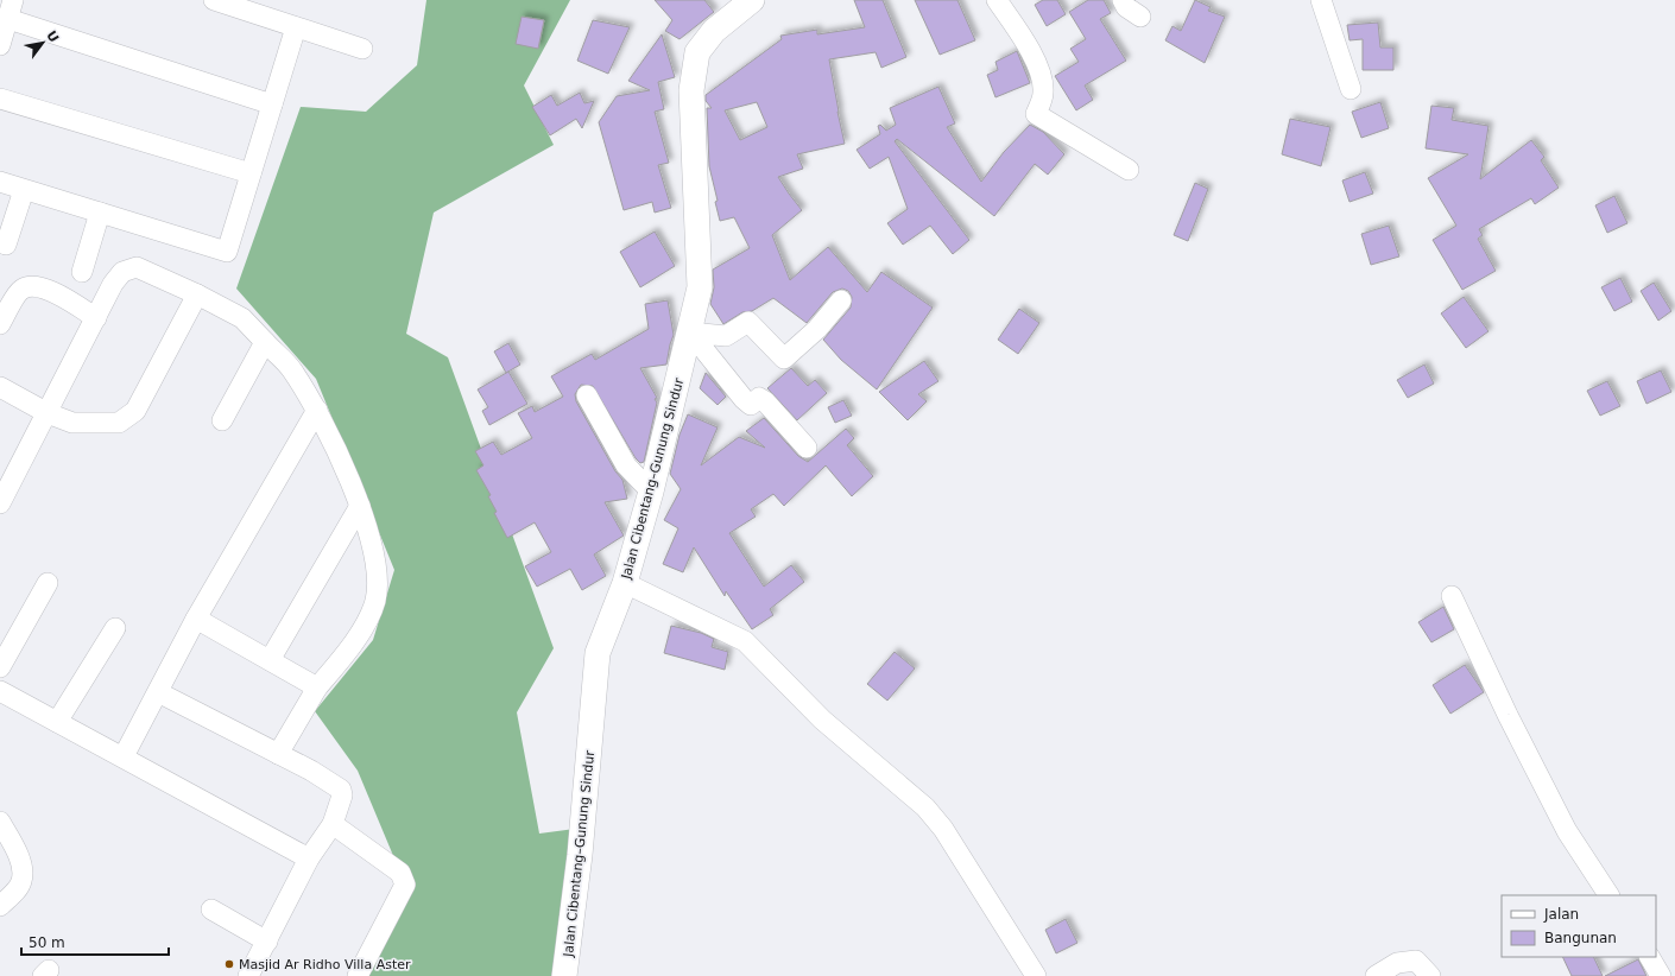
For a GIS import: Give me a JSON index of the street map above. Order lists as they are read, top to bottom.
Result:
{
  "streets": {
    "street": ["Jalan Cibentang–Gunung Sindur"]
  },
  "places": ["Masjid Ar Ridho Villa Aster"],
  "legend": ["Jalan", "Bangunan"],
  "scale_bar": "50 m",
  "north": "top right"
}
